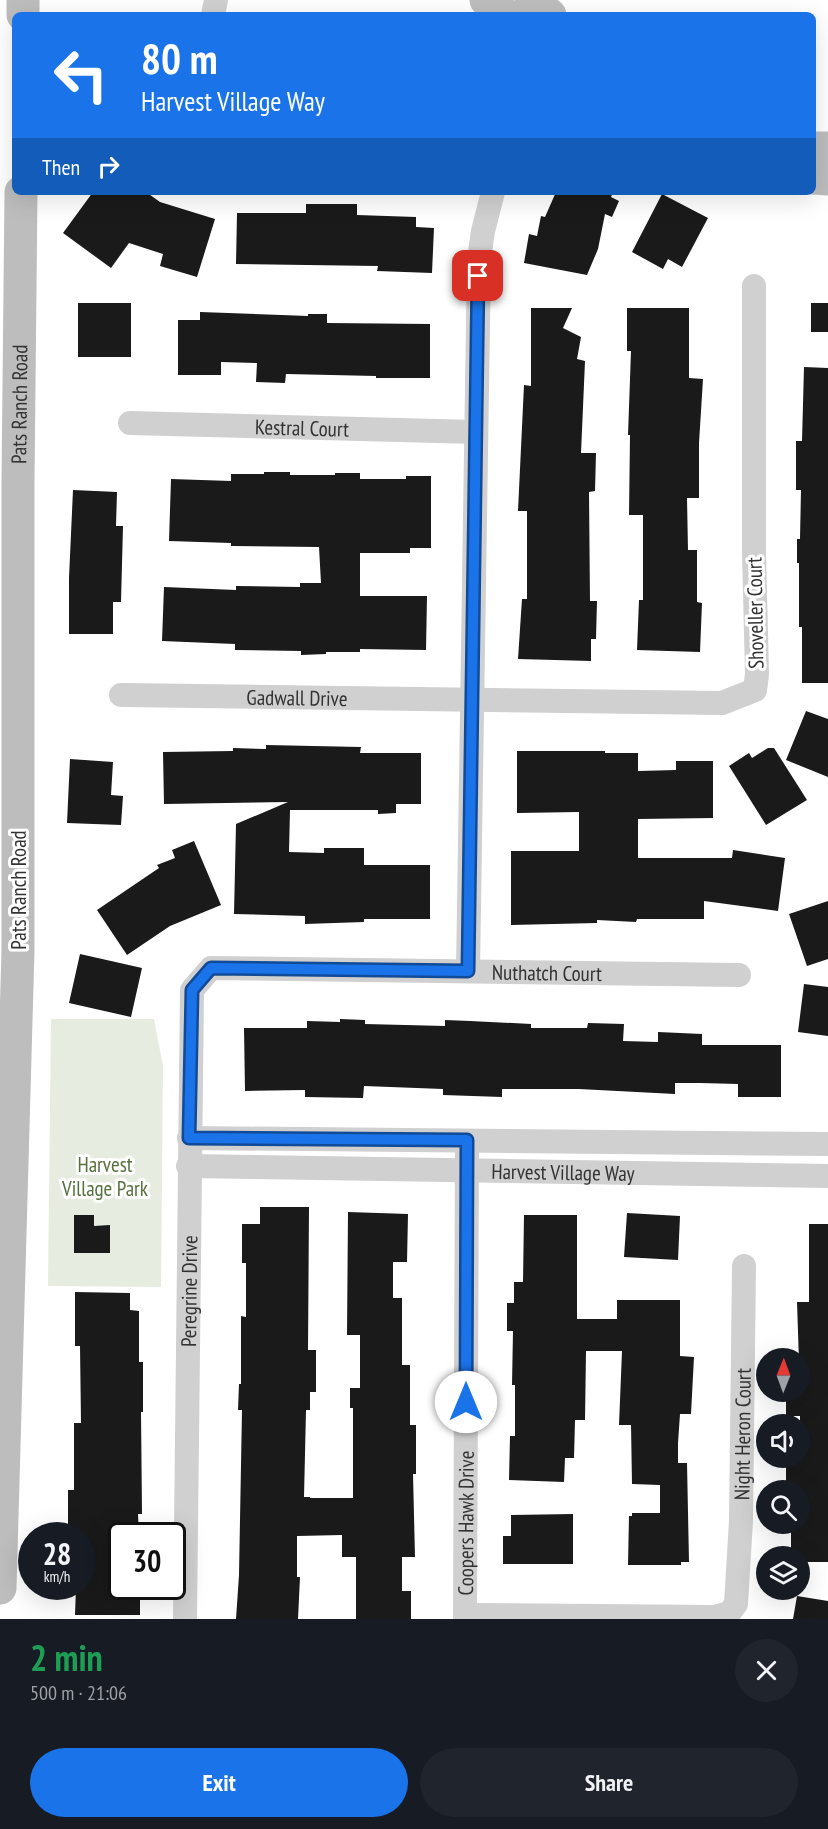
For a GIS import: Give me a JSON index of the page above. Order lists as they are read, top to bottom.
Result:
{
  "streets": {
    "street": [
      "Pats Ranch Road",
      "Kestral Court",
      "Shoveller Court",
      "Gadwall Drive",
      "Nuthatch Court",
      "Harvest Village Way",
      "Peregrine Drive",
      "Night Heron Court",
      "Coopers Hawk Drive"
    ]
  },
  "crossings": [
    ["Shoveller Court", "Gadwall Drive"],
    ["Nuthatch Court", "Peregrine Drive"],
    ["Harvest Village Way", "Peregrine Drive"],
    ["Harvest Village Way", "Coopers Hawk Drive"],
    ["Night Heron Court", "Coopers Hawk Drive"]
  ],
  "parks": ["Harvest Village Park"],
  "north": "top",
  "page": {
    "turn": ["80 m", "Harvest Village Way"],
    "then": "Then",
    "speed": "28 km/h",
    "limit": "30",
    "heading": ["2 min", "500 m · 21:06"],
    "buttons": ["Exit", "Share"]
  }
}
